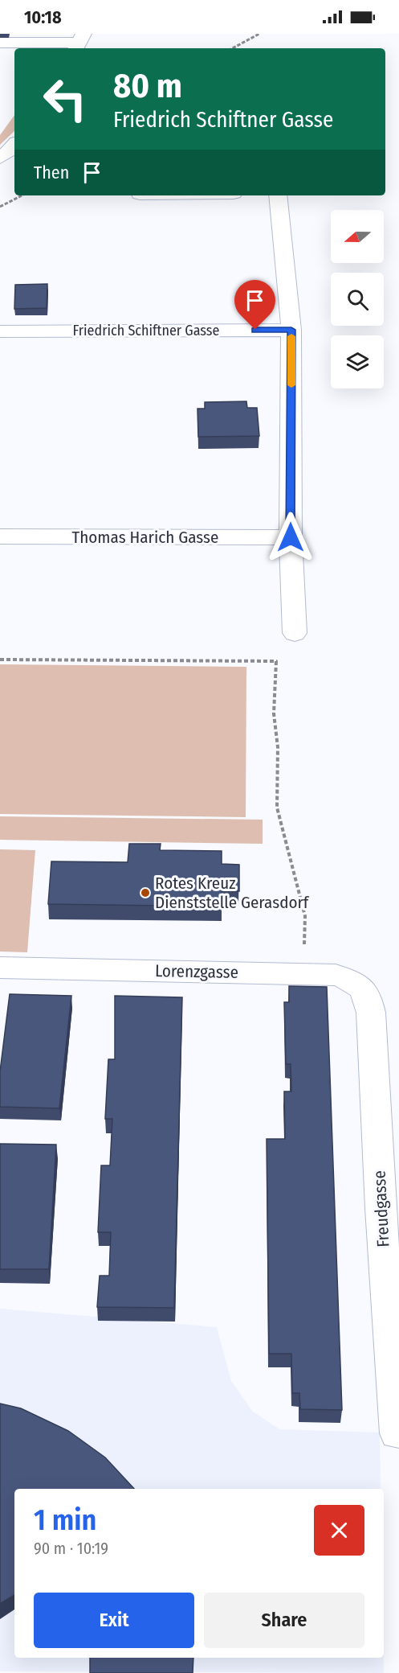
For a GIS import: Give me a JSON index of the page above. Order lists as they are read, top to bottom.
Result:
{
  "streets": {
    "street": [
      "Friedrich Schiftner Gasse",
      "Thomas Harich Gasse",
      "Lorenzgasse",
      "Freudgasse"
    ]
  },
  "crossings": [
    ["Lorenzgasse", "Freudgasse"]
  ],
  "places": ["Rotes Kreuz Dienststelle Gerasdorf"],
  "north": "left",
  "page": {
    "status": "10:18",
    "turn": ["80 m", "Friedrich Schiftner Gasse"],
    "then": "Then",
    "heading": ["1 min", "90 m · 10:19"],
    "buttons": ["Exit", "Share"]
  }
}
